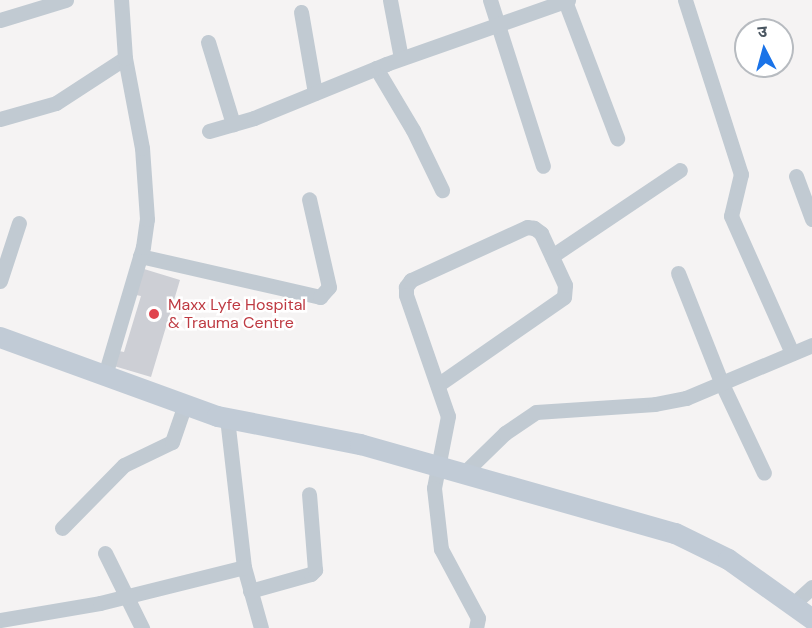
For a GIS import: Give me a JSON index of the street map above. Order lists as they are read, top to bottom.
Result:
{
  "places": ["Maxx Lyfe Hospital & Trauma Centre"],
  "north": "top"
}
